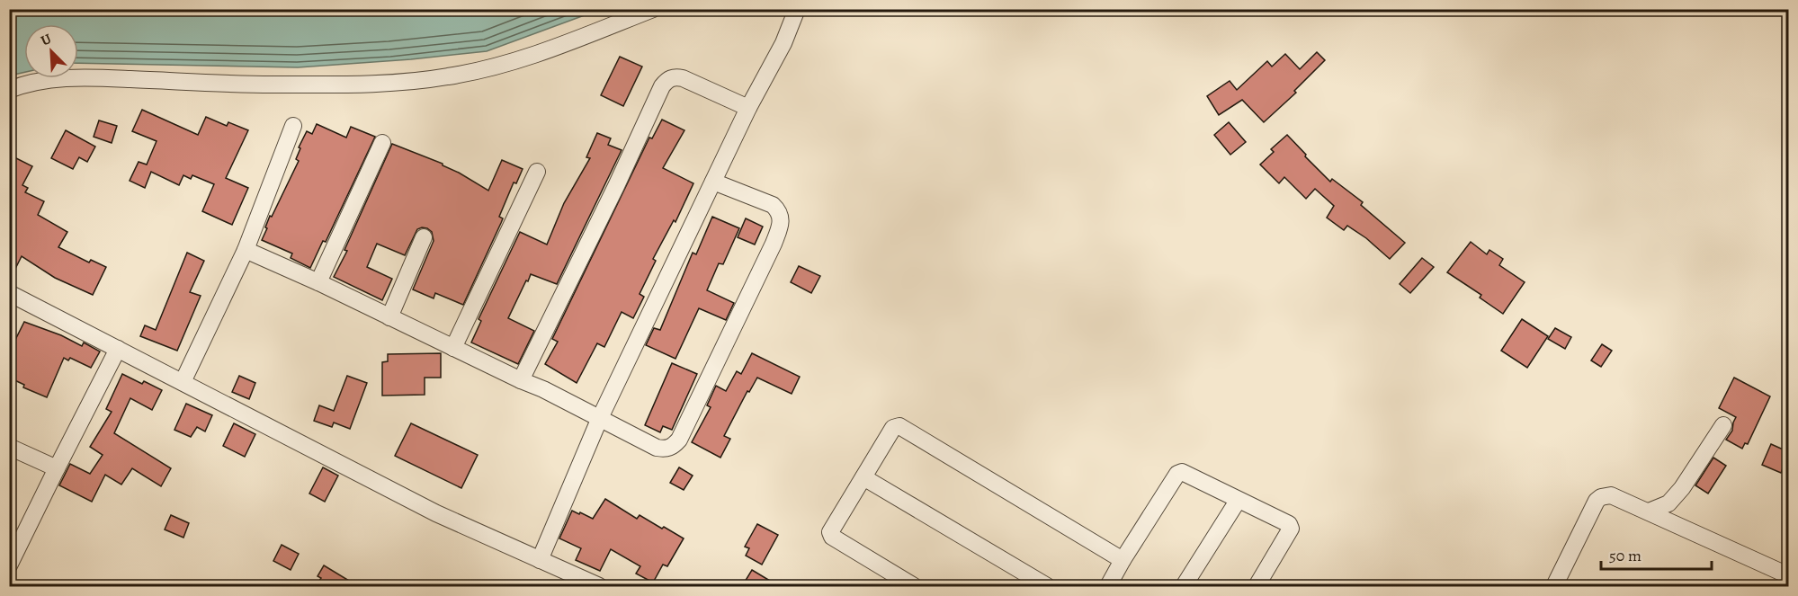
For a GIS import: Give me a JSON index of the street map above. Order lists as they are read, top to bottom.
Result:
{
  "scale_bar": "50 m",
  "north": "top left"
}
